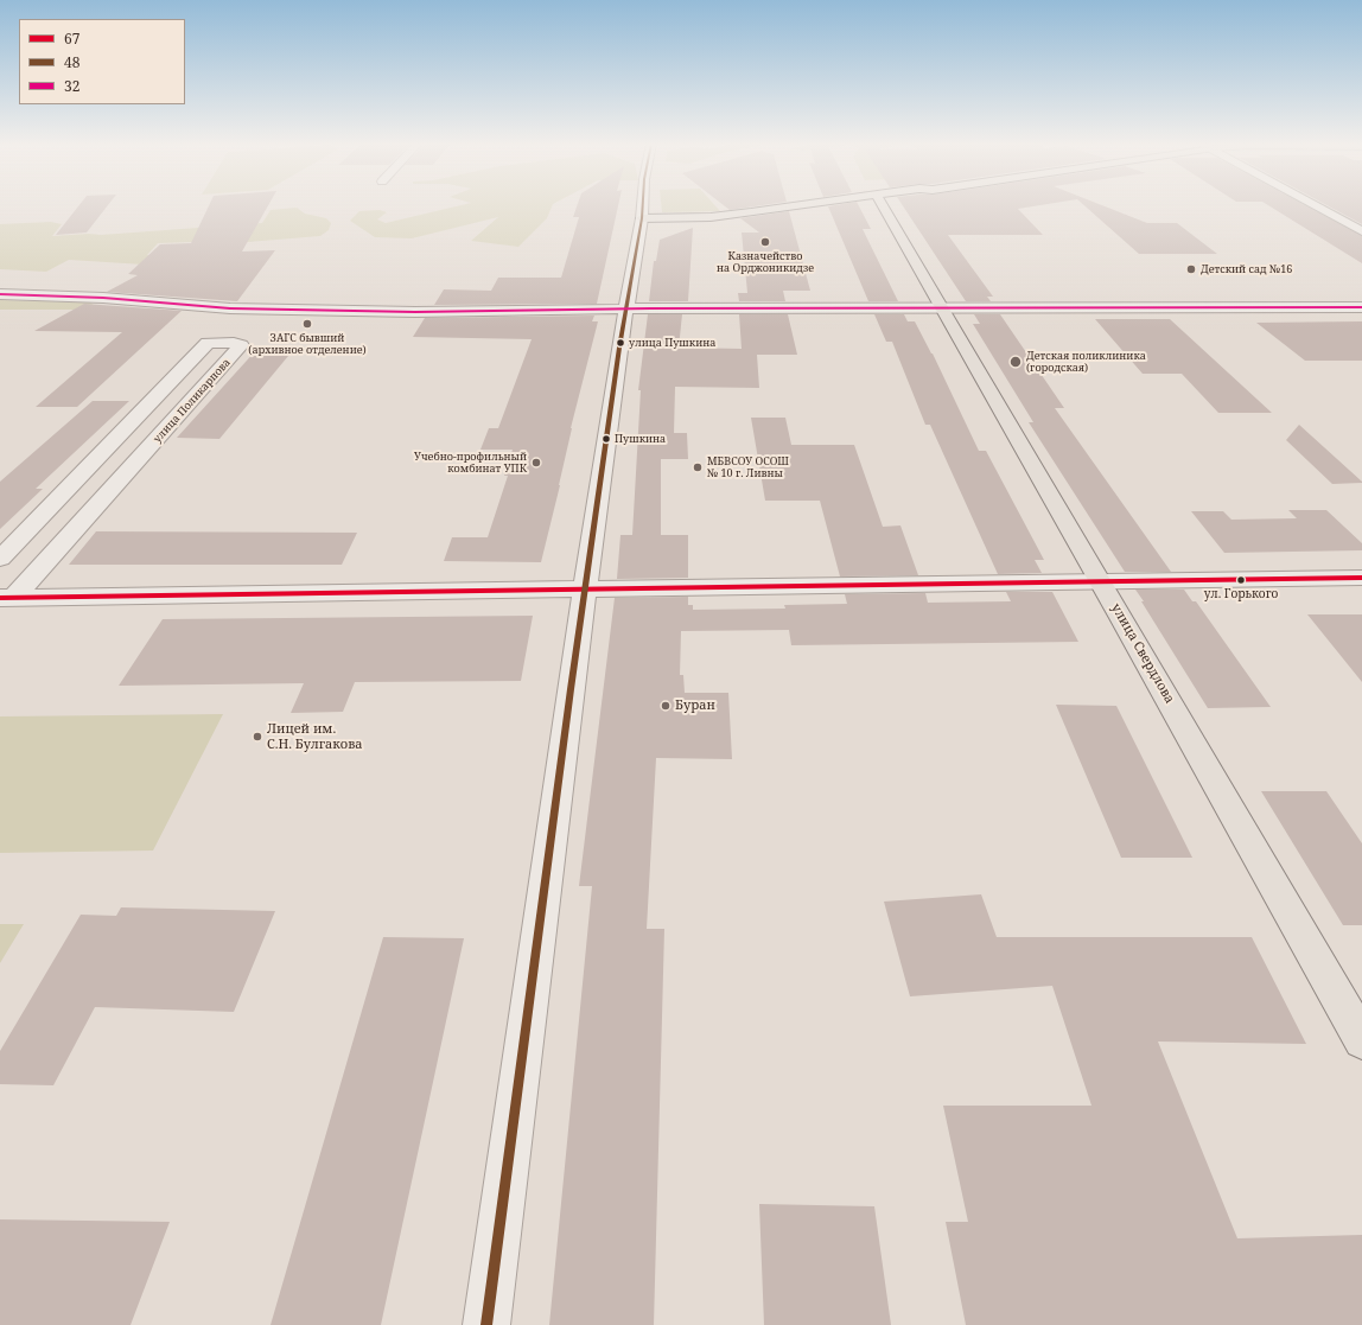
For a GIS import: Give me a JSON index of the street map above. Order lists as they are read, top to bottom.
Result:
{
  "streets": {
    "main road": ["улица Свердлова"],
    "street": ["улица Поликарпова"]
  },
  "places": [
    "Казначейство на Орджоникидзе",
    "Детский сад №16",
    "ЗАГС бывший (архивное отделение)",
    "улица Пушкина",
    "Детская поликлиника (городская)",
    "Пушкина",
    "Учебно-профильный комбинат УПК",
    "МБВСОУ ОСОШ № 10 г. Ливны",
    "ул. Горького",
    "Буран",
    "Лицей им. С.Н. Булгакова"
  ],
  "lines": ["transit line 48", "transit line 32", "transit line 67"],
  "legend": ["67", "48", "32"]
}
